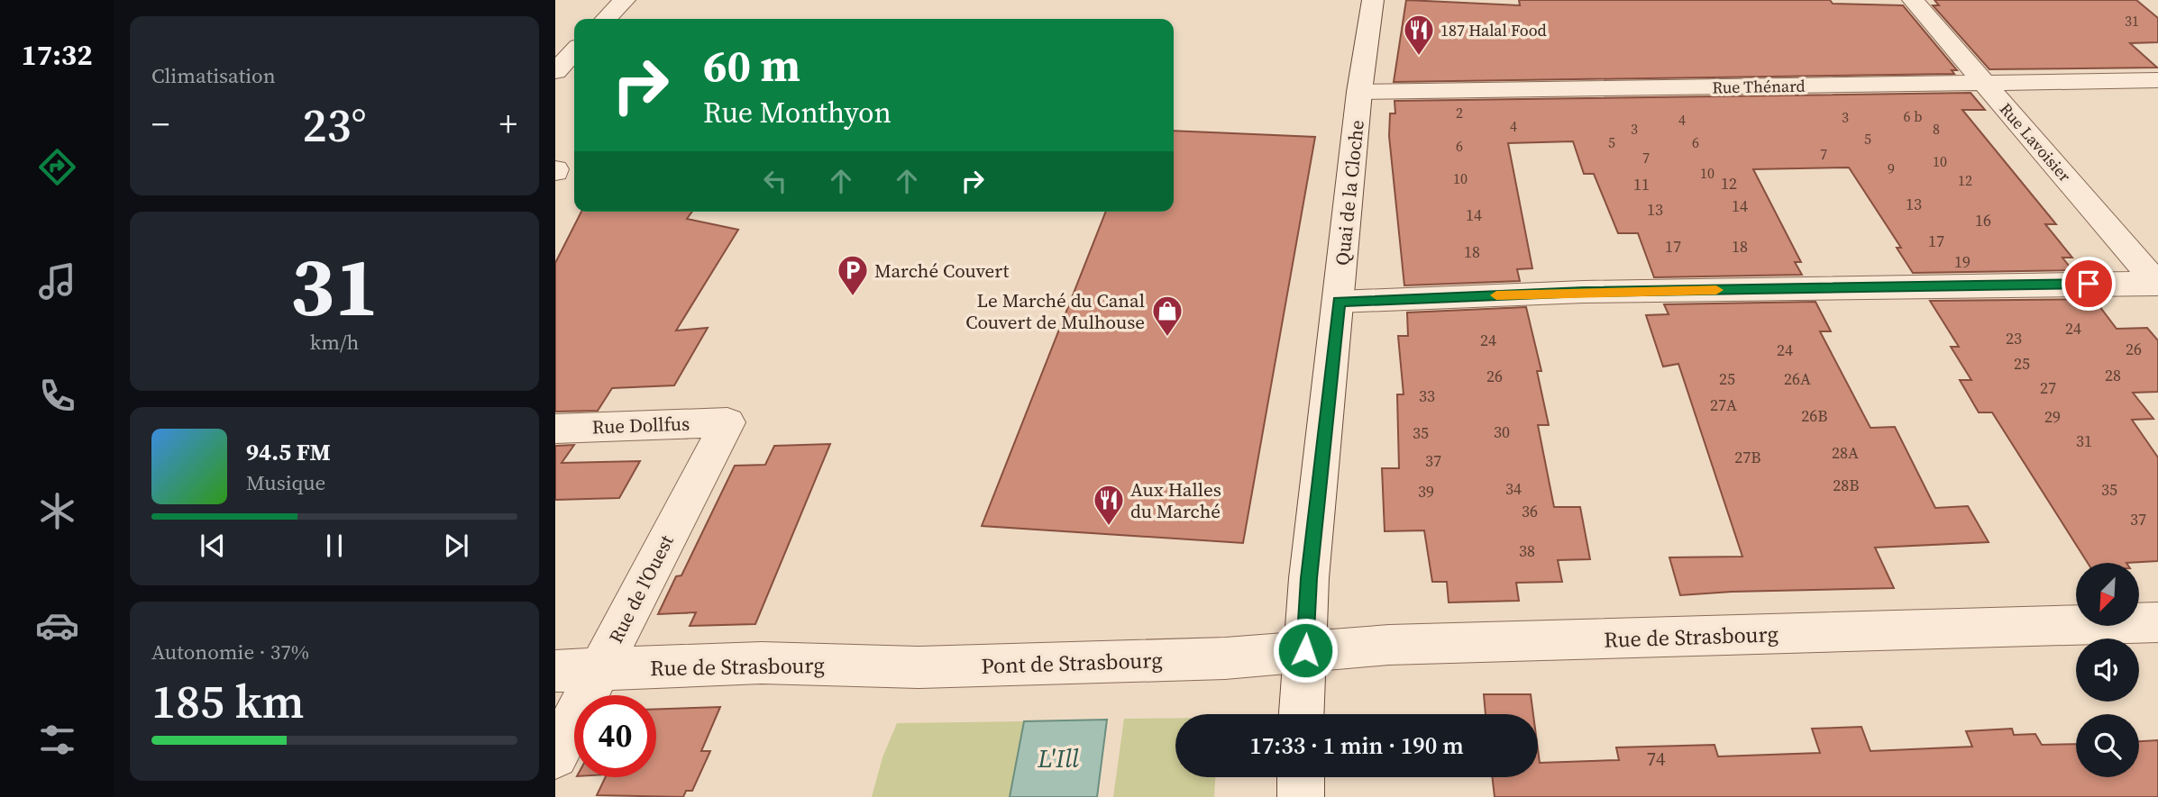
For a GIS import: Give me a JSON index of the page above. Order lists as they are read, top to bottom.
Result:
{
  "streets": {
    "street": [
      "Rue Thénard",
      "Rue Lavoisier",
      "Quai de la Cloche",
      "Rue Dollfus",
      "Rue de l'Ouest",
      "Rue de Strasbourg",
      "Pont de Strasbourg"
    ]
  },
  "crossings": [
    ["Rue Thénard", "Rue Lavoisier"],
    ["Rue Thénard", "Quai de la Cloche"],
    ["Quai de la Cloche", "Rue de Strasbourg"],
    ["Rue Dollfus", "Rue de l'Ouest"],
    ["Rue de l'Ouest", "Rue de Strasbourg"],
    ["Rue de Strasbourg", "Pont de Strasbourg"]
  ],
  "water": ["L'Ill"],
  "places": {
    "restaurant": ["187 Halal Food", "Aux Halles du Marché"],
    "parking": ["Marché Couvert"],
    "shop": ["Le Marché du Canal Couvert de Mulhouse"]
  },
  "house_numbers": [
    "31",
    "2",
    "6 b",
    "3",
    "4",
    "4",
    "3",
    "8",
    "5",
    "5",
    "6",
    "6",
    "7",
    "7",
    "10",
    "9",
    "10",
    "10",
    "12",
    "12",
    "11",
    "13",
    "14",
    "13",
    "14",
    "16",
    "17",
    "17",
    "18",
    "18",
    "19",
    "24",
    "23",
    "24",
    "26",
    "24",
    "25",
    "28",
    "26",
    "25",
    "26A",
    "27",
    "33",
    "27A",
    "26B",
    "29",
    "30",
    "35",
    "31",
    "28A",
    "27B",
    "37",
    "28B",
    "34",
    "35",
    "39",
    "36",
    "37",
    "38",
    "74"
  ],
  "north": "bottom left",
  "page": {
    "tabs": "17:32",
    "tile": [
      "Climatisation",
      ["31", "km/h"],
      ["Autonomie · 37%", "185 km"]
    ],
    "turn": ["60 m", "Rue Monthyon"],
    "heat": ["−", "23°", "+"],
    "song": ["94.5 FM", "Musique"],
    "limit": "40",
    "trip": "17:33 · 1 min · 190 m"
  }
}
